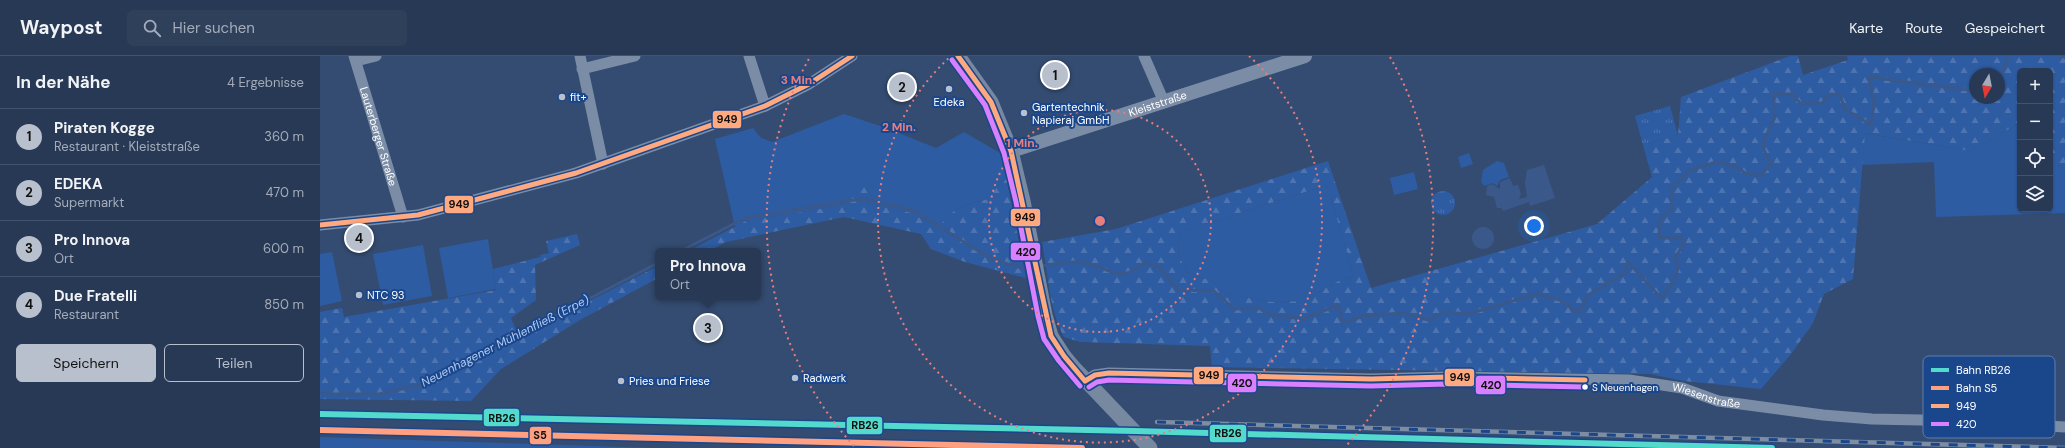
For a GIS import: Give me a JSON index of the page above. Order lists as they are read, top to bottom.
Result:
{
  "streets": {
    "street": ["Kleiststraße", "Lauterberger Straße", "Wiesenstraße"]
  },
  "water": ["Neuenhagener Mühlenfließ (Erpe)"],
  "places": [
    "Edeka",
    "fit+",
    "Gartentechnik Napieraj GmbH",
    "NTC 93",
    "Radwerk",
    "Pries und Friese",
    "S Neuenhagen"
  ],
  "lines": [
    "transit line 949",
    "transit line 420",
    "rail line RB26",
    "rail line S5"
  ],
  "legend": [
    "Bahn RB26",
    "Bahn S5",
    "949",
    "420"
  ],
  "north": "bottom",
  "page": {
    "header": "Waypost",
    "search": "Hier suchen",
    "nav": ["Karte", "Route", "Gespeichert"],
    "heading": ["In der Nähe", "4 Ergebnisse"],
    "pins": [
      "1",
      "2",
      "4",
      "3"
    ],
    "map_buttons": ["+", "−"],
    "list": [
      {
        "mark": "1",
        "name": "Piraten Kogge",
        "note": "Restaurant · Kleiststraße",
        "value": "360 m"
      },
      {
        "mark": "2",
        "name": "EDEKA",
        "note": "Supermarkt",
        "value": "470 m"
      },
      {
        "mark": "3",
        "name": "Pro Innova",
        "note": "Ort",
        "value": "600 m"
      },
      {
        "mark": "4",
        "name": "Due Fratelli",
        "note": "Restaurant",
        "value": "850 m"
      }
    ],
    "popup": ["Pro Innova", "Ort"],
    "buttons": ["Speichern", "Teilen"]
  },
  "rings": ["3 Min.", "2 Min.", "1 Min."]
}
